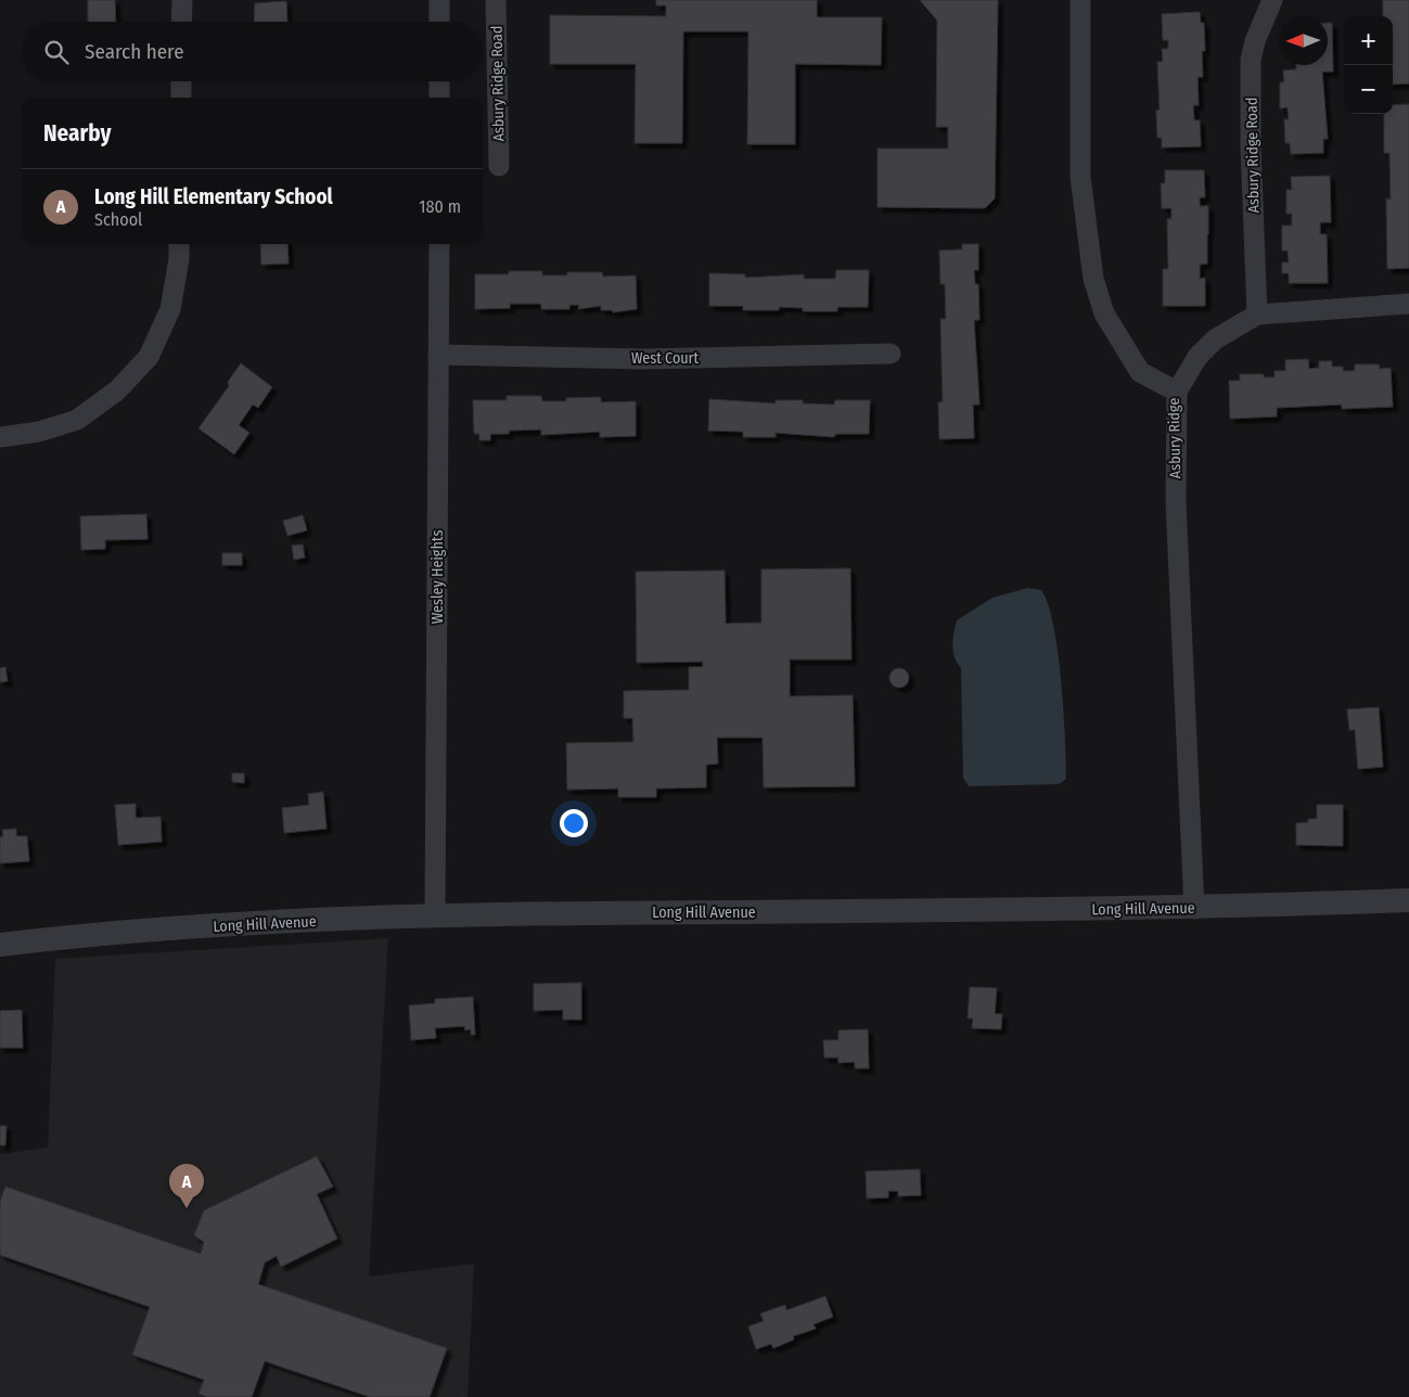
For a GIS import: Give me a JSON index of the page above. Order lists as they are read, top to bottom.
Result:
{
  "streets": {
    "street": [
      "Asbury Ridge Road",
      "West Court",
      "Asbury Ridge",
      "Wesley Heights",
      "Long Hill Avenue"
    ]
  },
  "crossings": [
    ["West Court", "Wesley Heights"],
    ["Asbury Ridge", "Long Hill Avenue"],
    ["Wesley Heights", "Long Hill Avenue"]
  ],
  "north": "left",
  "page": {
    "map_buttons": ["+", "−"],
    "search": "Search here",
    "heading": "Nearby",
    "list": [
      {
        "mark": "A",
        "name": "Long Hill Elementary School",
        "note": "School",
        "value": "180 m"
      }
    ],
    "pins": "A"
  }
}
